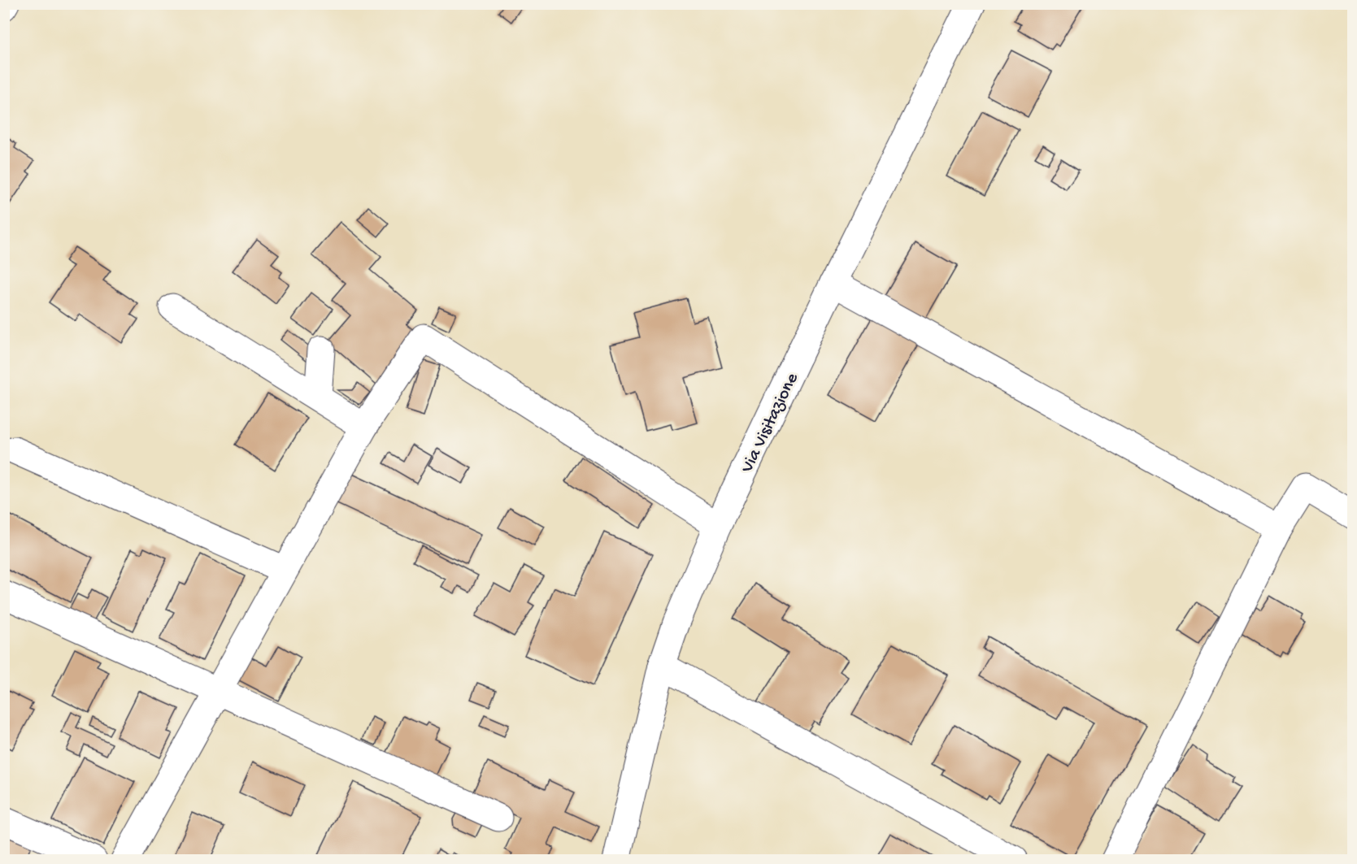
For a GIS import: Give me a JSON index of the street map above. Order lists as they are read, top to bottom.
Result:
{
  "streets": {
    "street": ["Via Visitazione"]
  }
}
